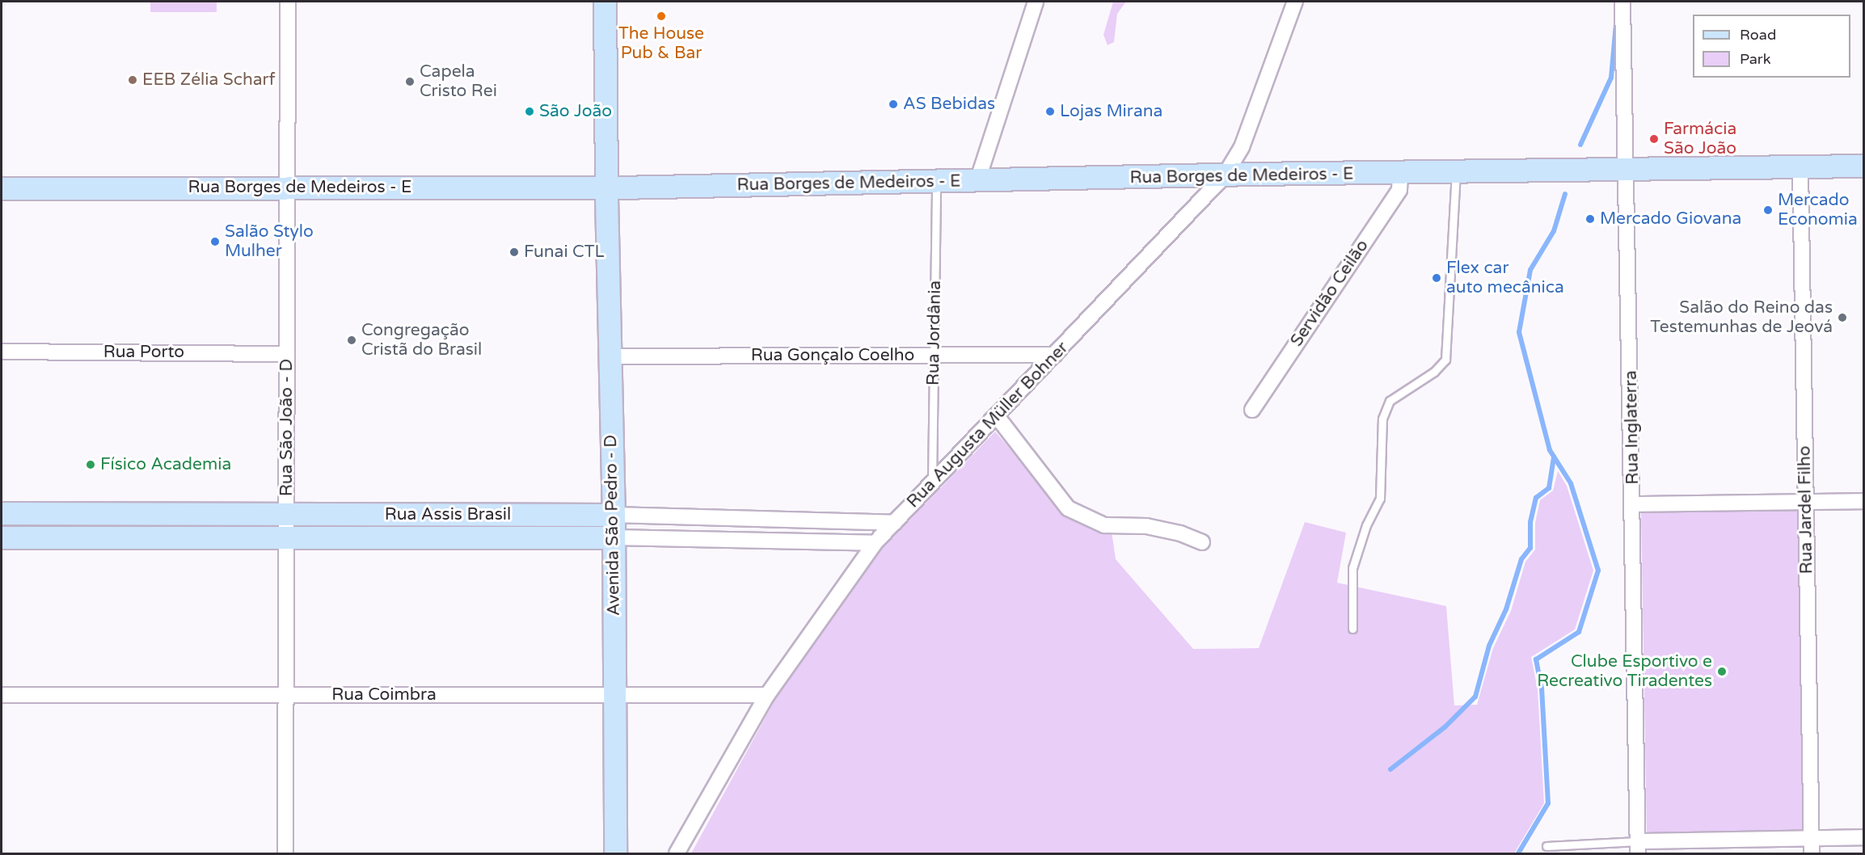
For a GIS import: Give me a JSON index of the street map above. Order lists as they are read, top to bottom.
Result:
{
  "streets": {
    "street": [
      "Rua Borges de Medeiros - E",
      "Servidão Ceilão",
      "Rua Porto",
      "Rua Gonçalo Coelho",
      "Rua Augusta Müller Bohner",
      "Rua São João - D",
      "Rua Inglaterra",
      "Rua Jardel Filho",
      "Rua Assis Brasil",
      "Avenida São Pedro - D",
      "Rua Coimbra"
    ],
    "lane": ["Rua Jordânia"]
  },
  "crossings": [
    ["Rua Borges de Medeiros - E", "Servidão Ceilão"],
    ["Rua Borges de Medeiros - E", "Rua Jordânia"],
    ["Rua Borges de Medeiros - E", "Rua Augusta Müller Bohner"],
    ["Rua Borges de Medeiros - E", "Rua São João - D"],
    ["Rua Borges de Medeiros - E", "Rua Inglaterra"],
    ["Rua Borges de Medeiros - E", "Rua Jardel Filho"],
    ["Rua Borges de Medeiros - E", "Avenida São Pedro - D"],
    ["Rua Jordânia", "Rua Gonçalo Coelho"],
    ["Rua Jordânia", "Rua Augusta Müller Bohner"],
    ["Rua Porto", "Rua São João - D"],
    ["Rua Gonçalo Coelho", "Rua Augusta Müller Bohner"],
    ["Rua Gonçalo Coelho", "Avenida São Pedro - D"],
    ["Rua Augusta Müller Bohner", "Rua Assis Brasil"],
    ["Rua Augusta Müller Bohner", "Rua Coimbra"],
    ["Rua São João - D", "Rua Assis Brasil"],
    ["Rua São João - D", "Rua Coimbra"],
    ["Rua Assis Brasil", "Avenida São Pedro - D"],
    ["Avenida São Pedro - D", "Rua Coimbra"]
  ],
  "places": [
    "The House Pub & Bar",
    "EEB Zélia Scharf",
    "Capela Cristo Rei",
    "AS Bebidas",
    "São João",
    "Lojas Mirana",
    "Farmácia São João",
    "Mercado Economia",
    "Mercado Giovana",
    "Salão Stylo Mulher",
    "Funai CTL",
    "Flex car auto mecânica",
    "Salão do Reino das Testemunhas de Jeová",
    "Congregação Cristã do Brasil",
    "Físico Academia",
    "Clube Esportivo e Recreativo Tiradentes"
  ],
  "legend": ["Road", "Park"]
}
